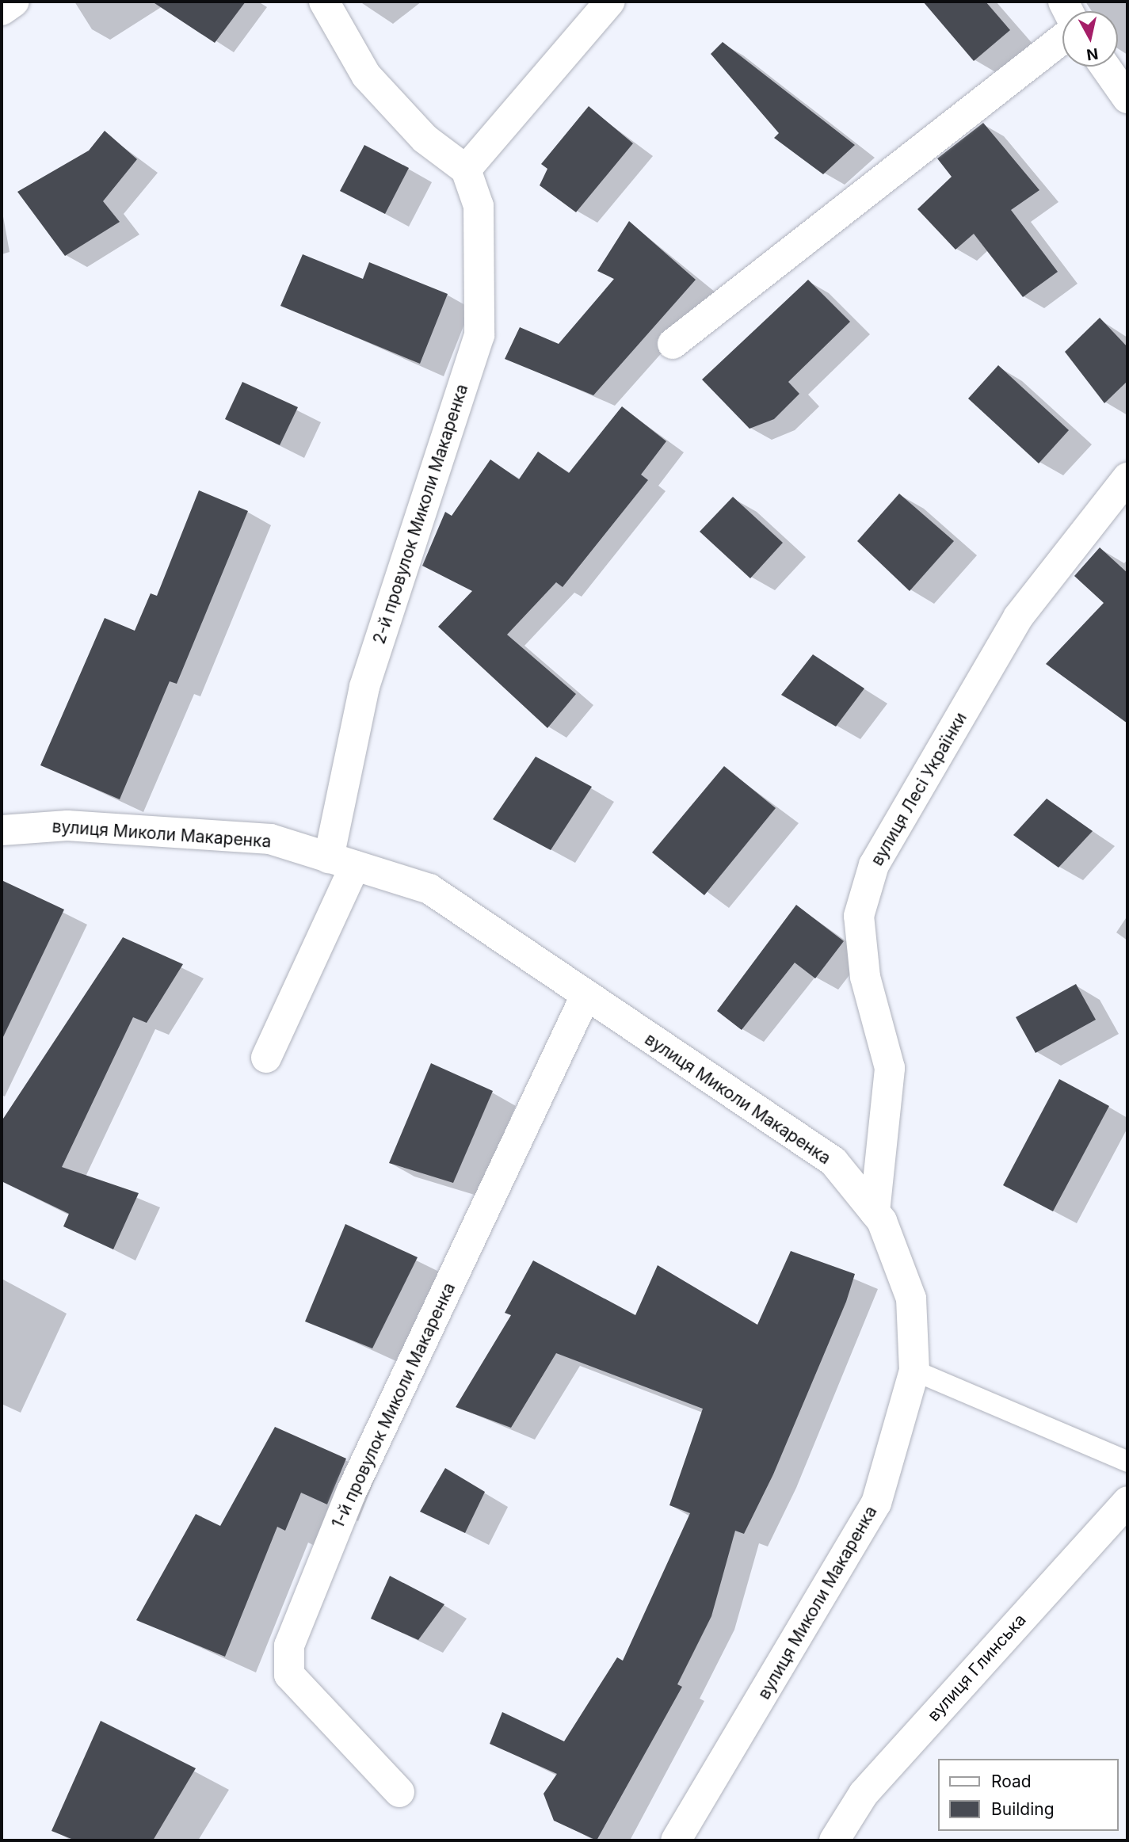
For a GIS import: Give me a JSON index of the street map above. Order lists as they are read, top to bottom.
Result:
{
  "streets": {
    "street": [
      "2-й провулок Миколи Макаренка",
      "вулиця Лесі Українки",
      "вулиця Миколи Макаренка",
      "1-й провулок Миколи Макаренка",
      "вулиця Глинська"
    ]
  },
  "crossings": [
    ["2-й провулок Миколи Макаренка", "вулиця Миколи Макаренка"],
    ["вулиця Лесі Українки", "вулиця Миколи Макаренка"],
    ["вулиця Миколи Макаренка", "1-й провулок Миколи Макаренка"]
  ],
  "legend": ["Road", "Building"],
  "north": "bottom"
}
